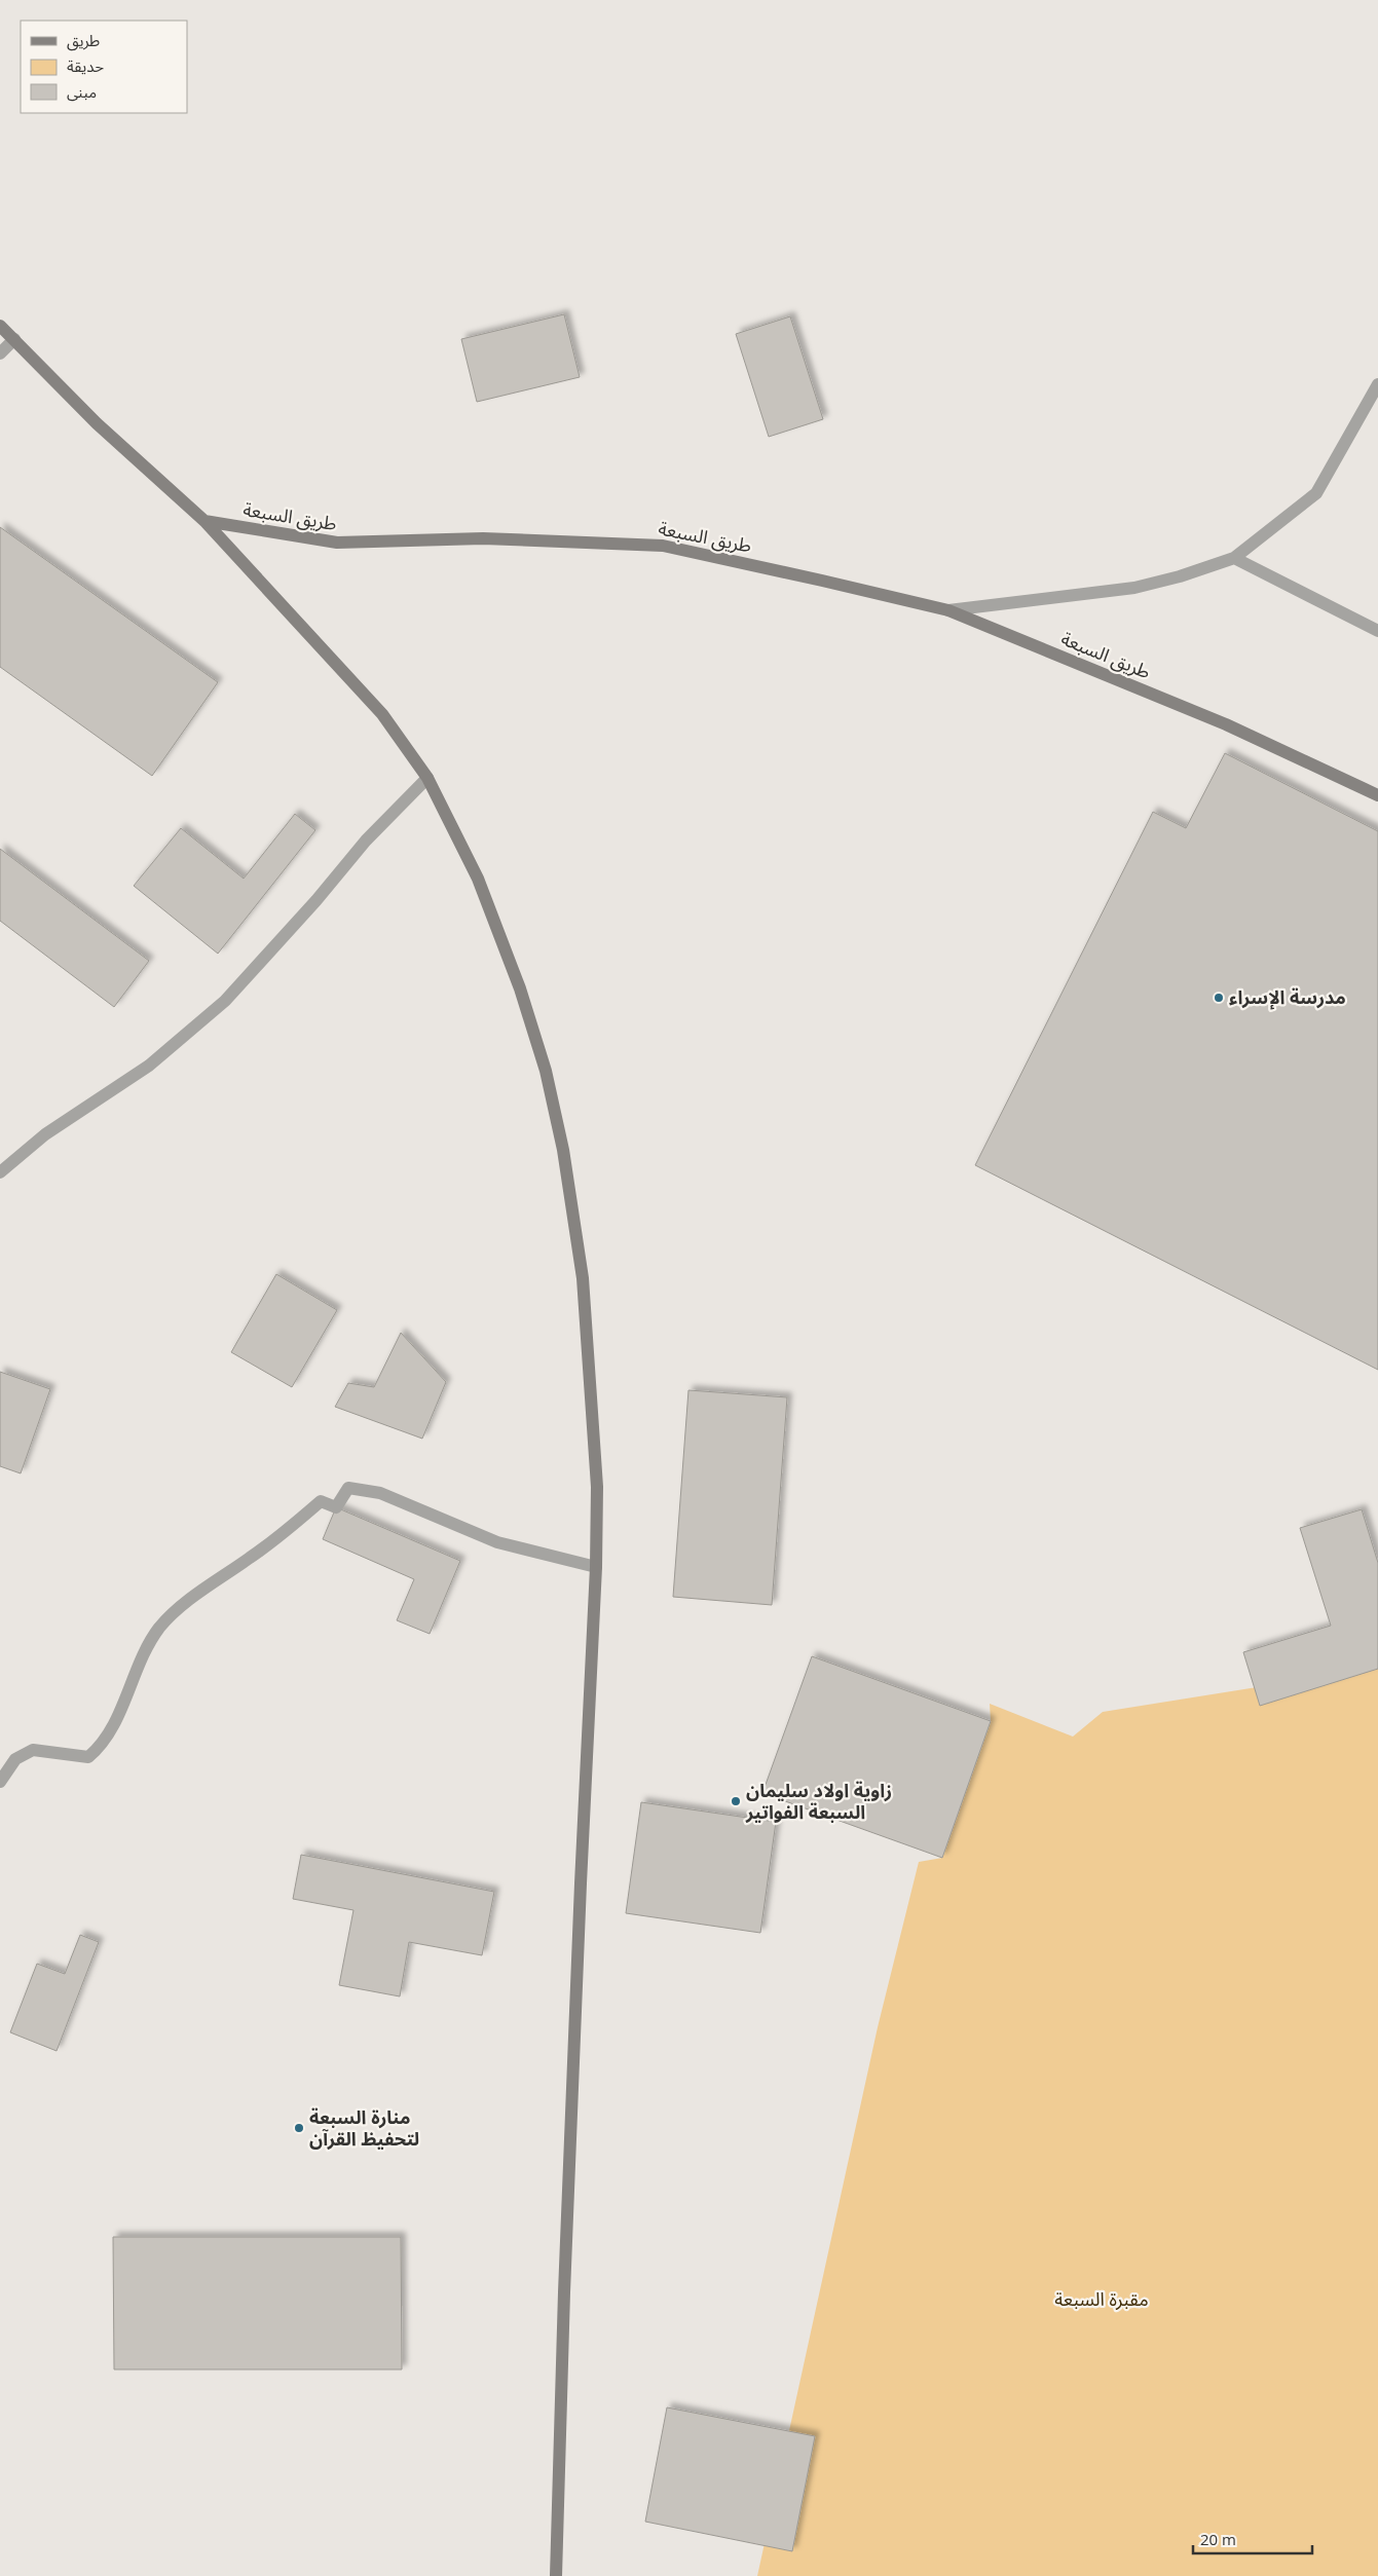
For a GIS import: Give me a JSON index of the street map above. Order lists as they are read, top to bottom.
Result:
{
  "streets": {
    "street": ["طريق السبعة"]
  },
  "parks": ["مقبرة السبعة"],
  "places": ["مدرسة الإسراء", "زاوية اولاد سليمان السبعة الفواتير", "منارة السبعة لتحفيظ القرآن"],
  "legend": ["طريق", "حديقة", "مبنى"],
  "scale_bar": "20 m"
}
